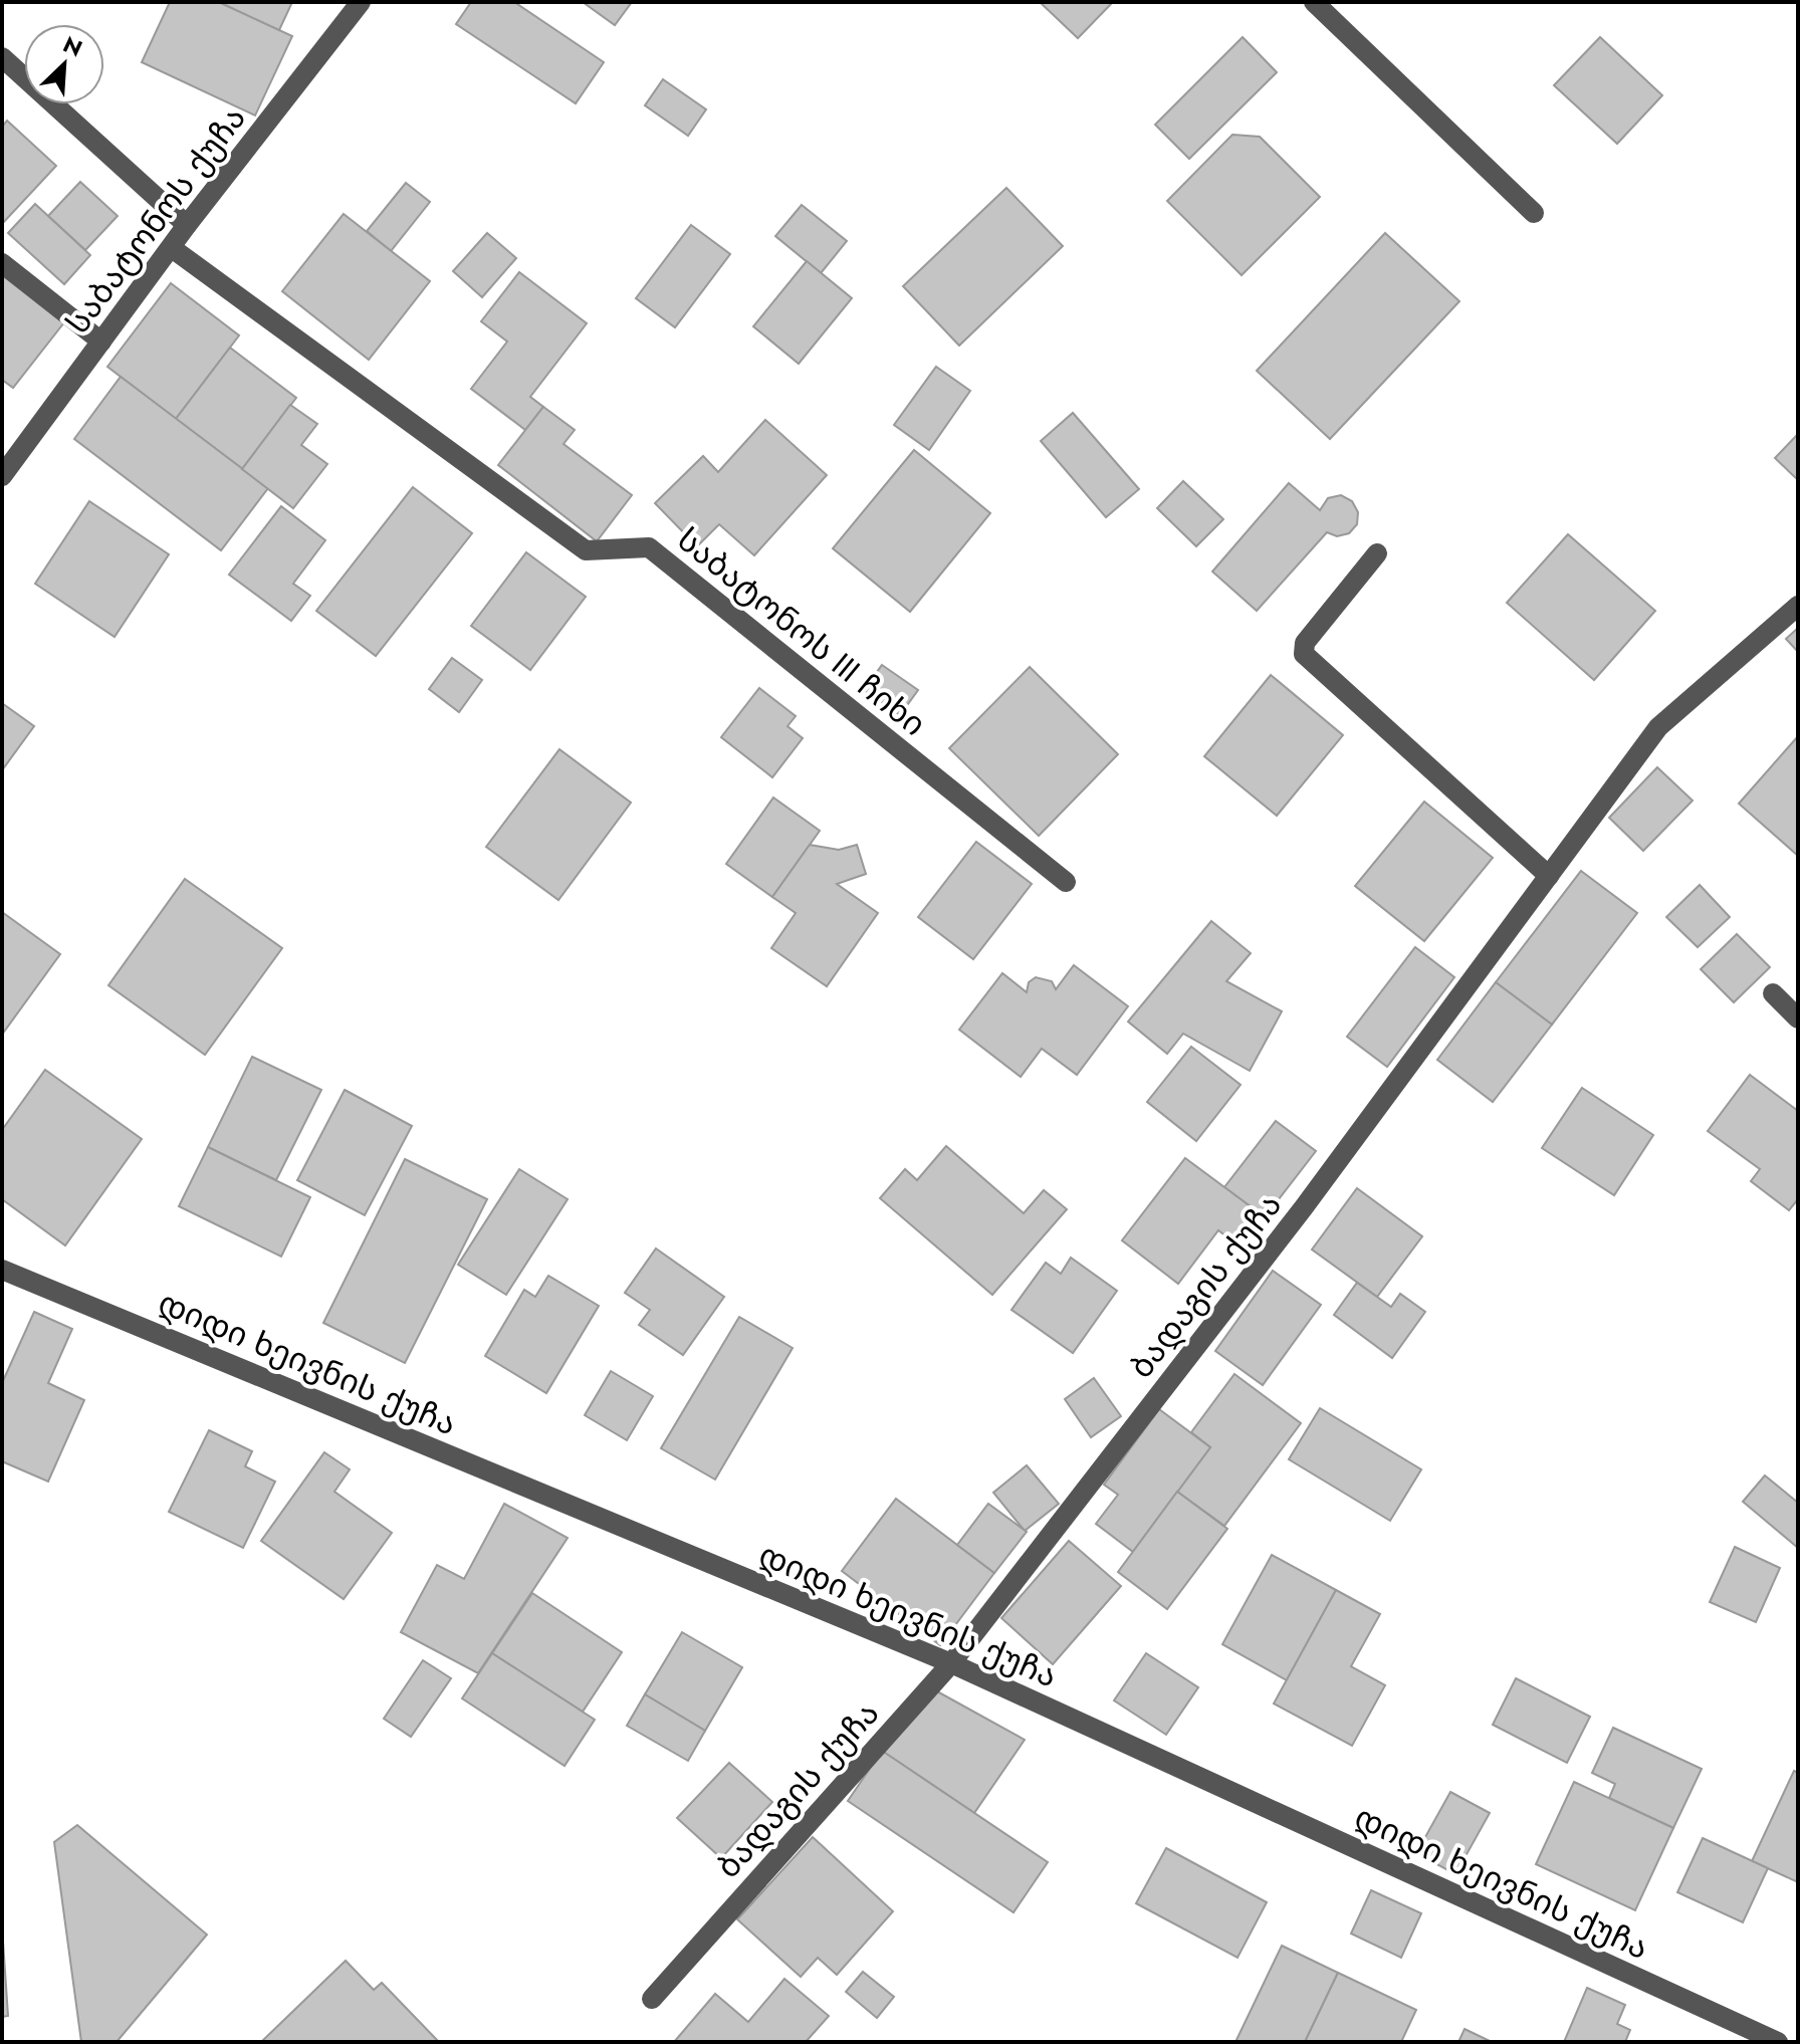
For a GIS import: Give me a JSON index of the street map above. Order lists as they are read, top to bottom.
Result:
{
  "streets": {
    "street": [
      "საბატონოს ქუჩა",
      "საბატონოს III ჩიხი",
      "ბადაგის ქუჩა",
      "დიდი ხეივნის ქუჩა"
    ]
  },
  "crossings": [
    ["საბატონოს ქუჩა", "საბატონოს III ჩიხი"],
    ["ბადაგის ქუჩა", "დიდი ხეივნის ქუჩა"]
  ],
  "north": "top right"
}
